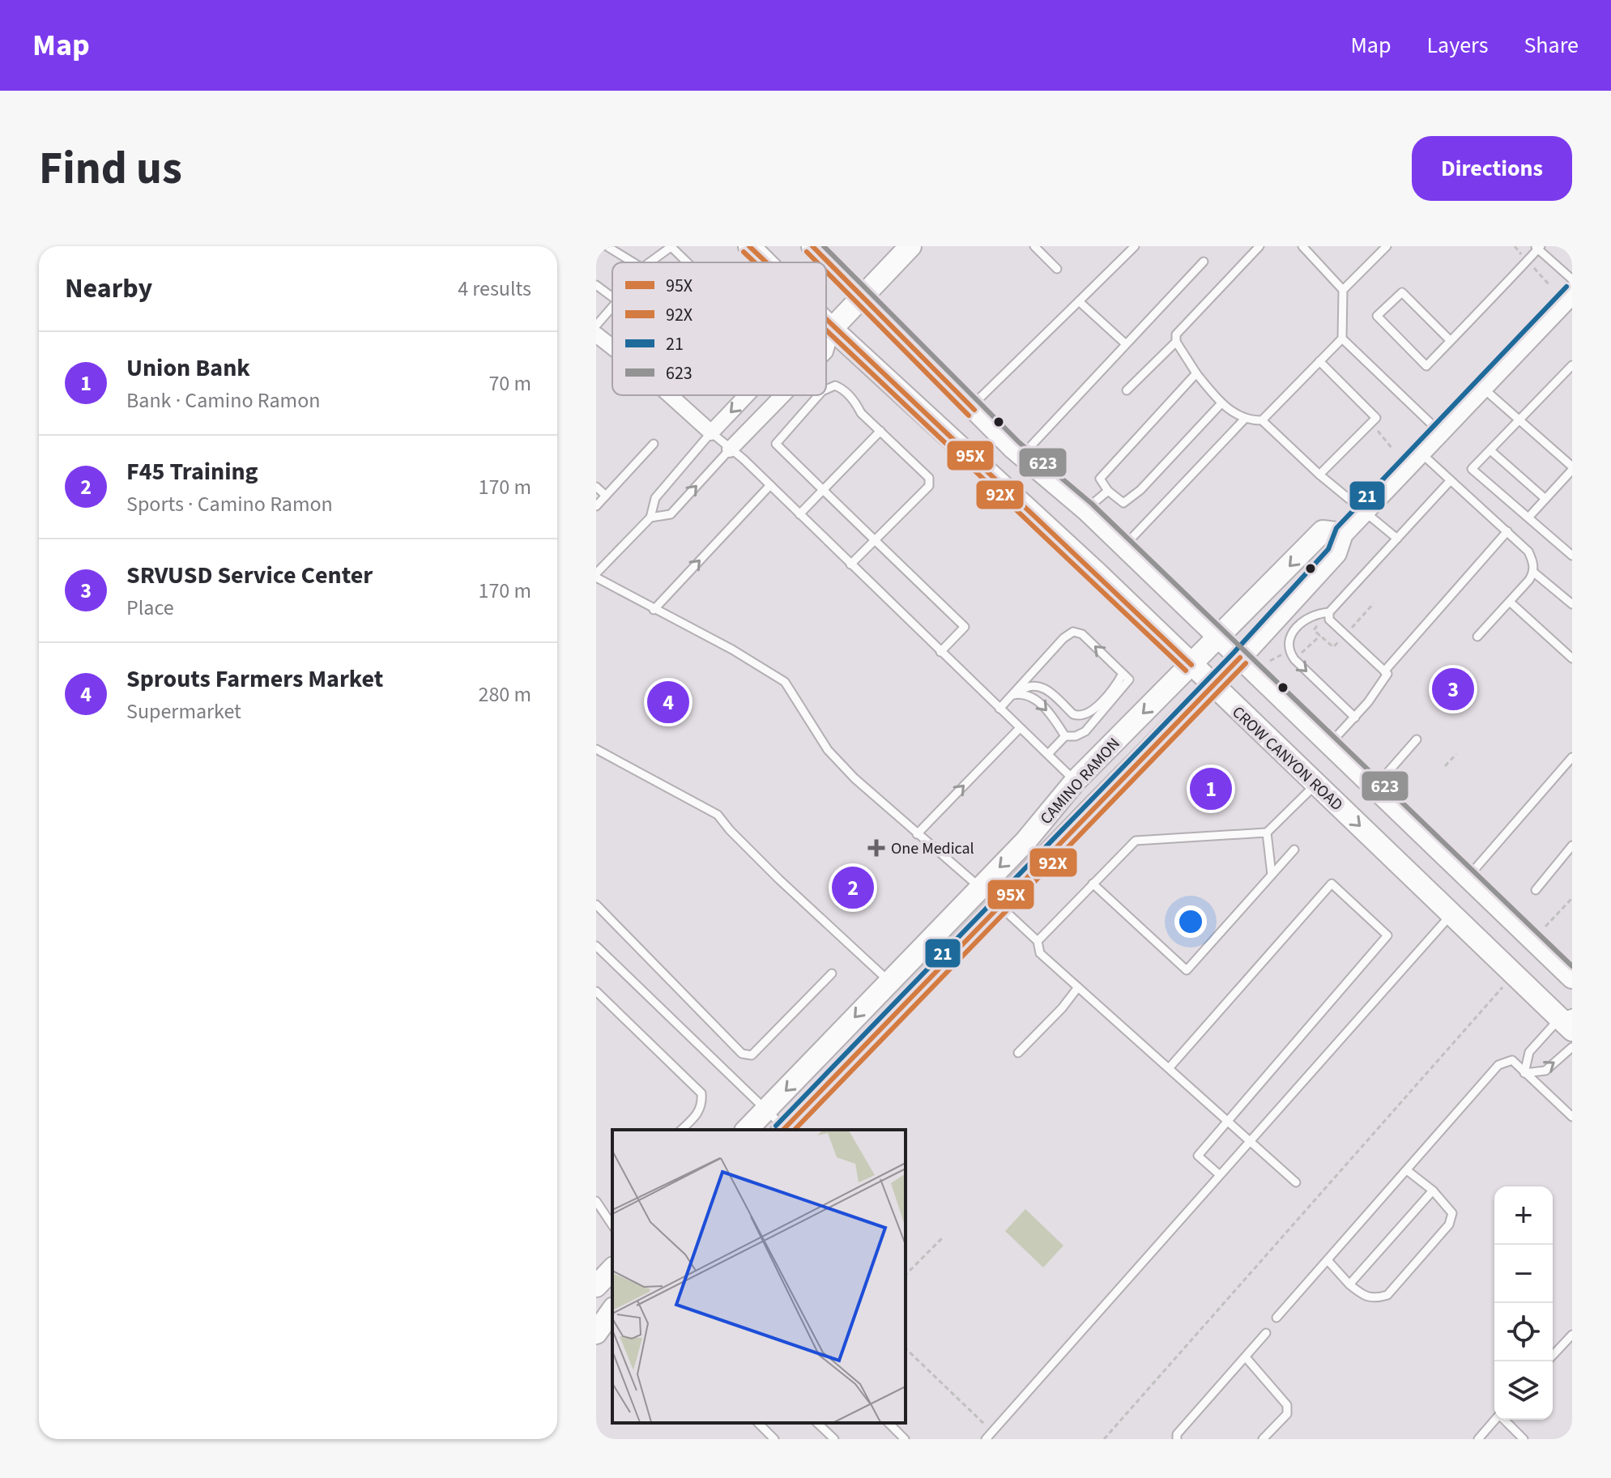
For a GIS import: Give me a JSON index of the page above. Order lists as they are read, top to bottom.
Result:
{
  "streets": {
    "main road": ["CROW CANYON ROAD", "CAMINO RAMON"]
  },
  "crossings": [
    ["CROW CANYON ROAD", "CAMINO RAMON"]
  ],
  "places": {
    "health": ["One Medical"]
  },
  "lines": [
    "transit line 95X",
    "transit line 623",
    "transit line 92X",
    "transit line 21"
  ],
  "legend": [
    "95X",
    "92X",
    "21",
    "623"
  ],
  "page": {
    "header": "Map",
    "nav": ["Map", "Layers", "Share"],
    "buttons": "Directions",
    "title": "Find us",
    "heading": ["Nearby", "4 results"],
    "list": [
      {
        "mark": "1",
        "name": "Union Bank",
        "note": "Bank · Camino Ramon",
        "value": "70 m"
      },
      {
        "mark": "2",
        "name": "F45 Training",
        "note": "Sports · Camino Ramon",
        "value": "170 m"
      },
      {
        "mark": "3",
        "name": "SRVUSD Service Center",
        "note": "Place",
        "value": "170 m"
      },
      {
        "mark": "4",
        "name": "Sprouts Farmers Market",
        "note": "Supermarket",
        "value": "280 m"
      }
    ],
    "pins": [
      "3",
      "4",
      "1",
      "2"
    ],
    "map_buttons": ["+", "−"]
  }
}
